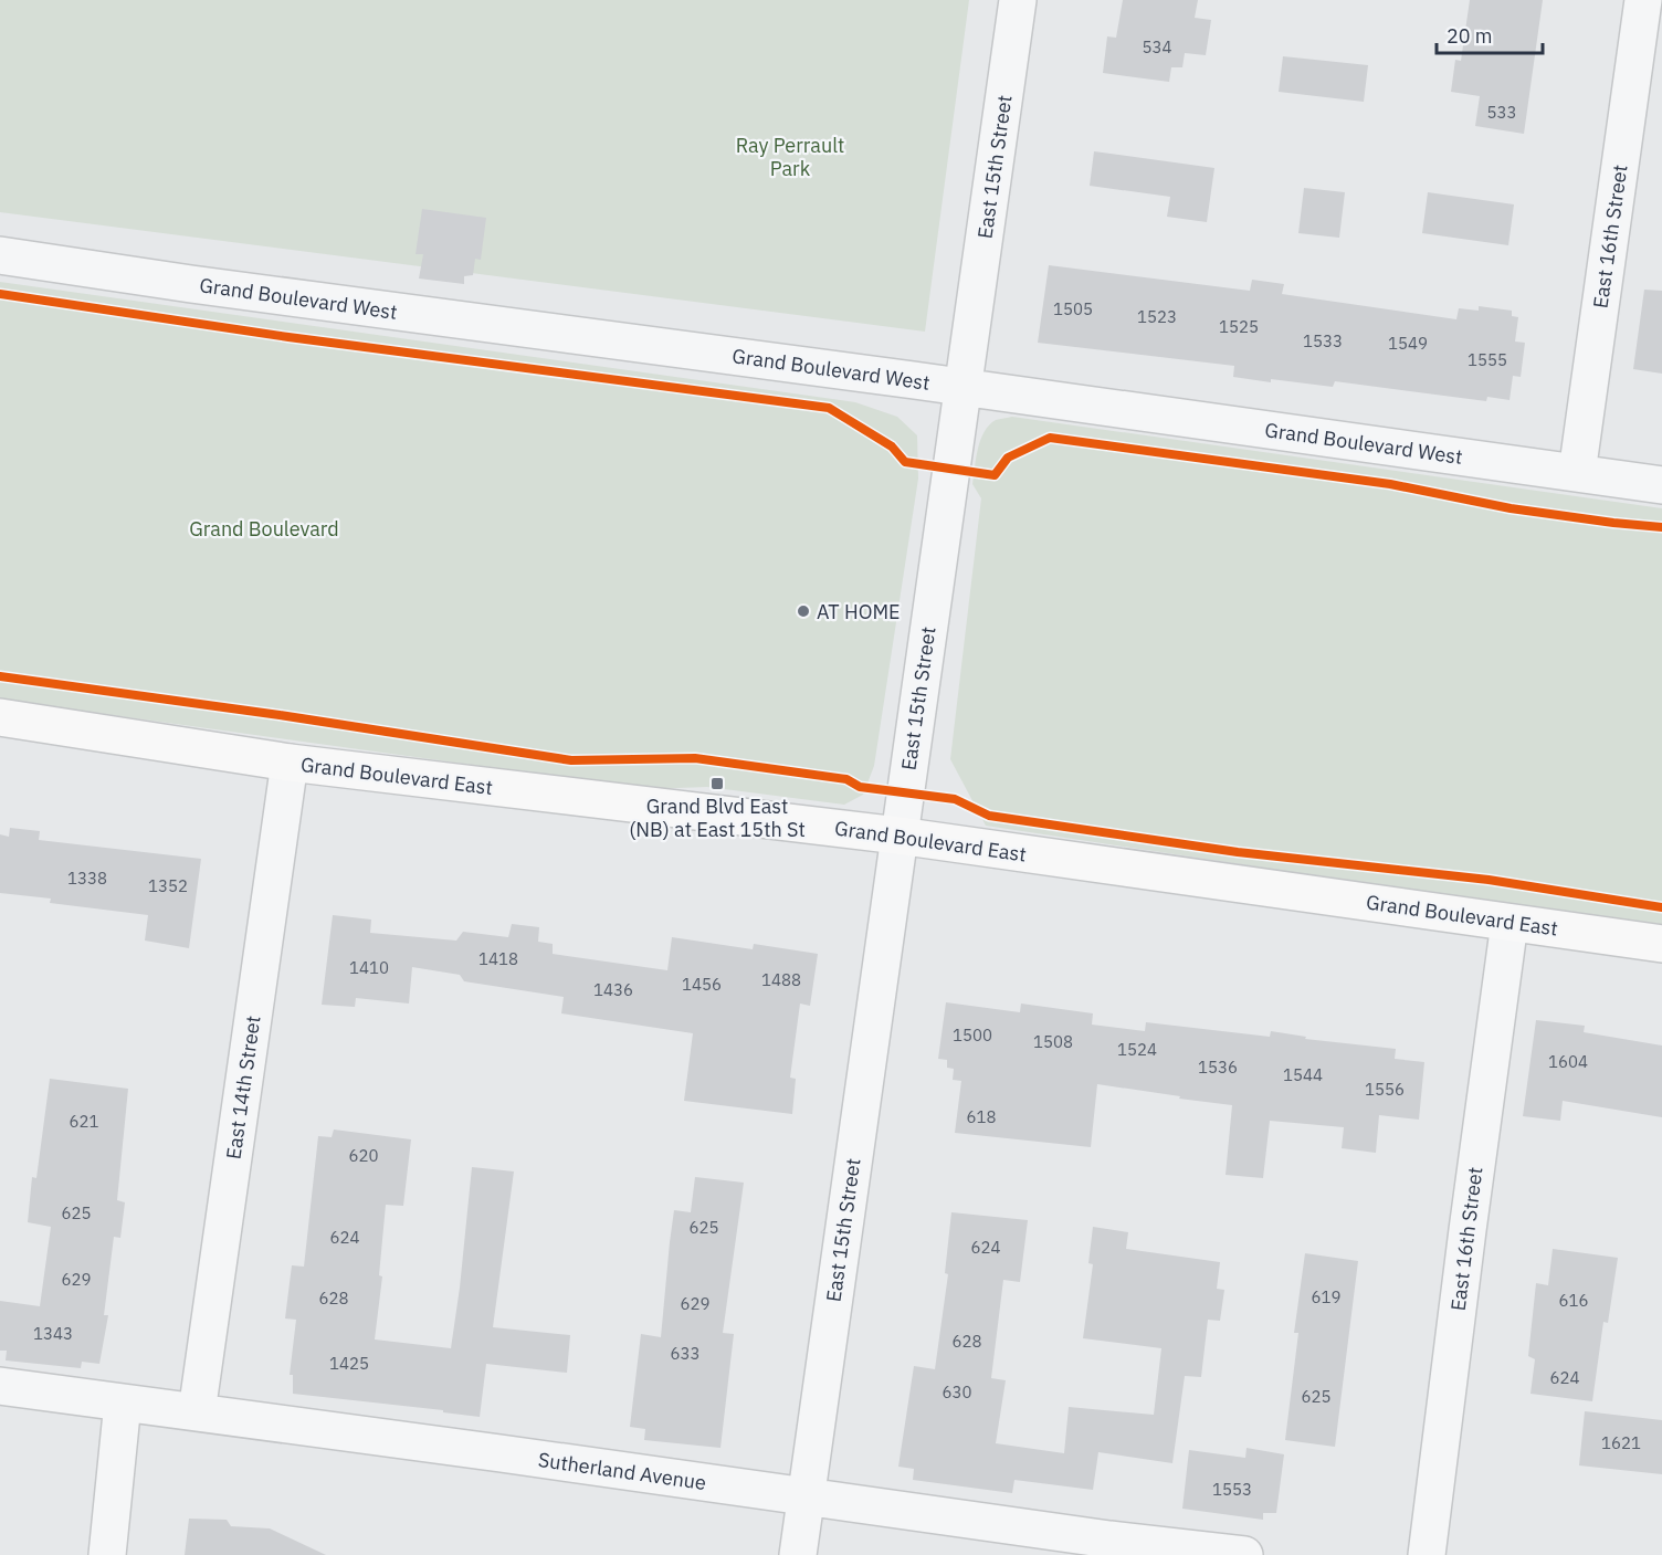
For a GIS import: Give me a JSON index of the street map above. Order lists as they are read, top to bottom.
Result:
{
  "streets": {
    "main road": ["Grand Boulevard East"],
    "street": [
      "East 15th Street",
      "East 16th Street",
      "Grand Boulevard West",
      "East 14th Street",
      "Sutherland Avenue"
    ]
  },
  "crossings": [
    ["East 15th Street", "Grand Boulevard West"],
    ["East 15th Street", "Grand Boulevard East"],
    ["East 15th Street", "Sutherland Avenue"],
    ["East 16th Street", "Grand Boulevard West"],
    ["East 16th Street", "Grand Boulevard East"],
    ["Grand Boulevard East", "East 14th Street"],
    ["East 14th Street", "Sutherland Avenue"]
  ],
  "parks": ["Ray Perrault Park", "Grand Boulevard"],
  "places": {
    "other": ["AT HOME"],
    "transit": ["Grand Blvd East (NB) at East 15th St"]
  },
  "house_numbers": [
    "534",
    "533",
    "1505",
    "1523",
    "1525",
    "1533",
    "1549",
    "1555",
    "1338",
    "1352",
    "1418",
    "1410",
    "1488",
    "1456",
    "1436",
    "1500",
    "1508",
    "1524",
    "1604",
    "1536",
    "1544",
    "1556",
    "618",
    "621",
    "620",
    "625",
    "625",
    "624",
    "624",
    "629",
    "619",
    "628",
    "616",
    "629",
    "1343",
    "628",
    "633",
    "1425",
    "624",
    "630",
    "625",
    "1621",
    "1553"
  ],
  "scale_bar": "20 m"
}
